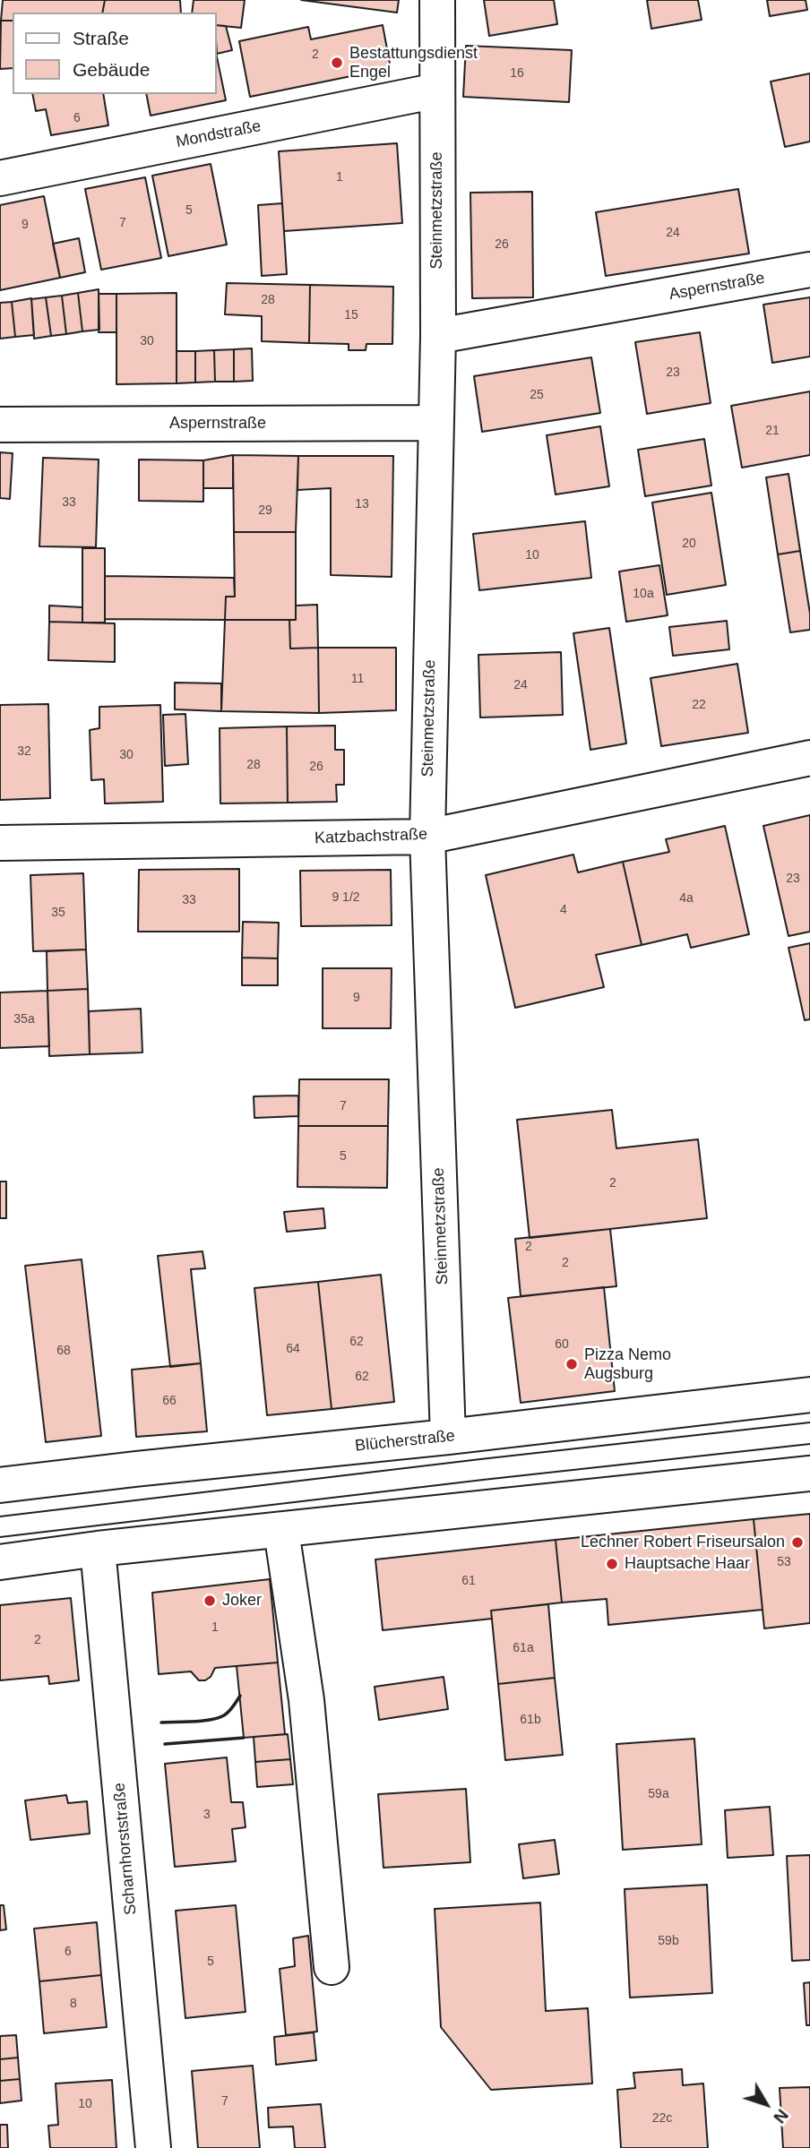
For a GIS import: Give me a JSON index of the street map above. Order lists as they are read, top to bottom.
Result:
{
  "streets": {
    "street": [
      "Mondstraße",
      "Steinmetzstraße",
      "Aspernstraße",
      "Katzbachstraße",
      "Blücherstraße",
      "Scharnhorststraße"
    ]
  },
  "crossings": [
    ["Mondstraße", "Steinmetzstraße"],
    ["Steinmetzstraße", "Aspernstraße"],
    ["Steinmetzstraße", "Katzbachstraße"],
    ["Steinmetzstraße", "Blücherstraße"]
  ],
  "places": [
    "Bestattungsdienst Engel",
    "Pizza Nemo Augsburg",
    "Lechner Robert Friseursalon",
    "Hauptsache Haar",
    "Joker"
  ],
  "house_numbers": [
    "2",
    "16",
    "6",
    "1",
    "5",
    "7",
    "9",
    "24",
    "26",
    "28",
    "15",
    "30",
    "23",
    "25",
    "21",
    "33",
    "13",
    "29",
    "20",
    "10",
    "10a",
    "11",
    "24",
    "22",
    "32",
    "30",
    "28",
    "26",
    "23",
    "9 1/2",
    "4a",
    "33",
    "4",
    "35",
    "9",
    "35a",
    "7",
    "5",
    "2",
    "2",
    "2",
    "62",
    "60",
    "64",
    "68",
    "62",
    "66",
    "53",
    "61",
    "1",
    "2",
    "61a",
    "61b",
    "59a",
    "3",
    "59b",
    "6",
    "5",
    "8",
    "7",
    "10",
    "22c"
  ],
  "legend": ["Straße", "Gebäude"],
  "north": "bottom right"
}
